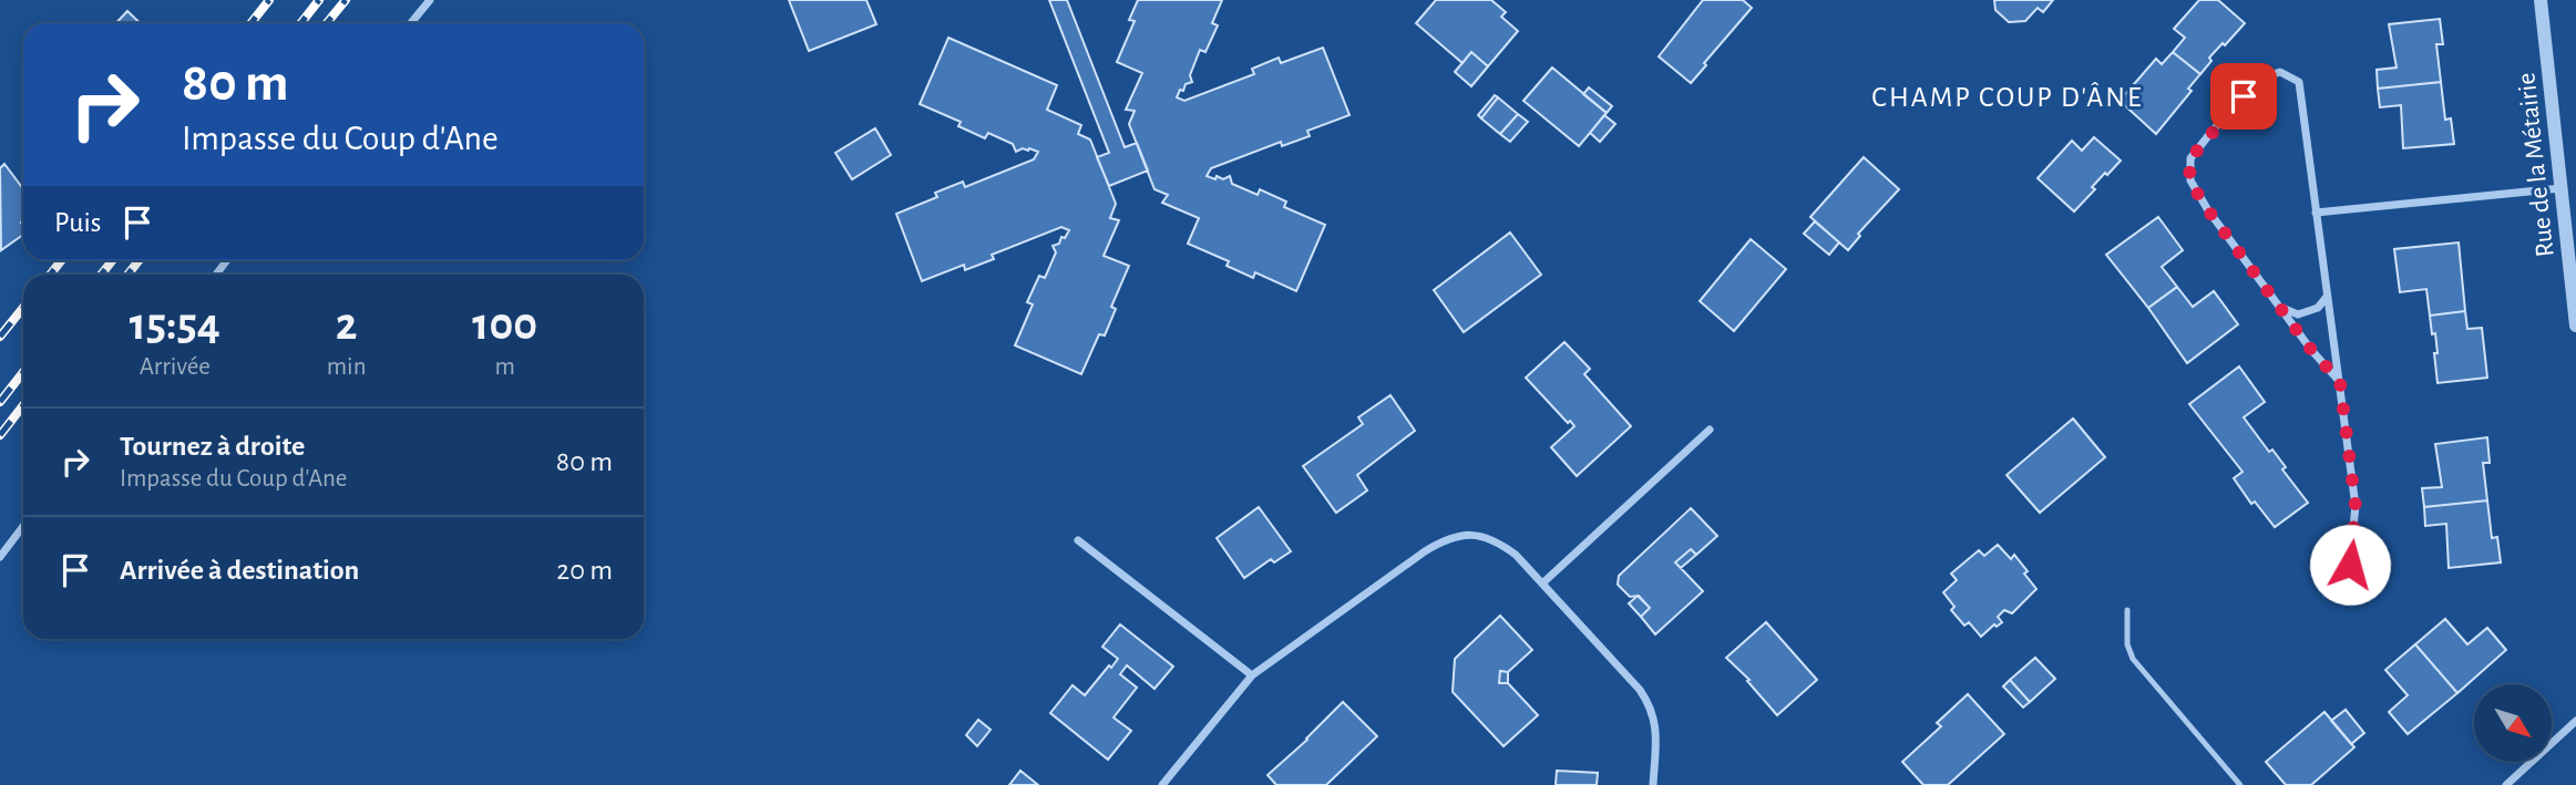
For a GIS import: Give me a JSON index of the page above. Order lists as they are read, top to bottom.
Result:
{
  "streets": {
    "street": ["Rue de la Métairie"]
  },
  "districts": ["CHAMP COUP D'ÂNE"],
  "north": "bottom right",
  "page": {
    "turn": ["80 m", "Impasse du Coup d'Ane"],
    "then": "Puis",
    "eta": [
      "15:54",
      "Arrivée",
      "2",
      "min",
      "100",
      "m"
    ],
    "list": [
      {
        "name": "Tournez à droite",
        "note": "Impasse du Coup d'Ane",
        "value": "80 m"
      },
      {
        "name": "Arrivée à destination",
        "value": "20 m"
      }
    ]
  }
}
